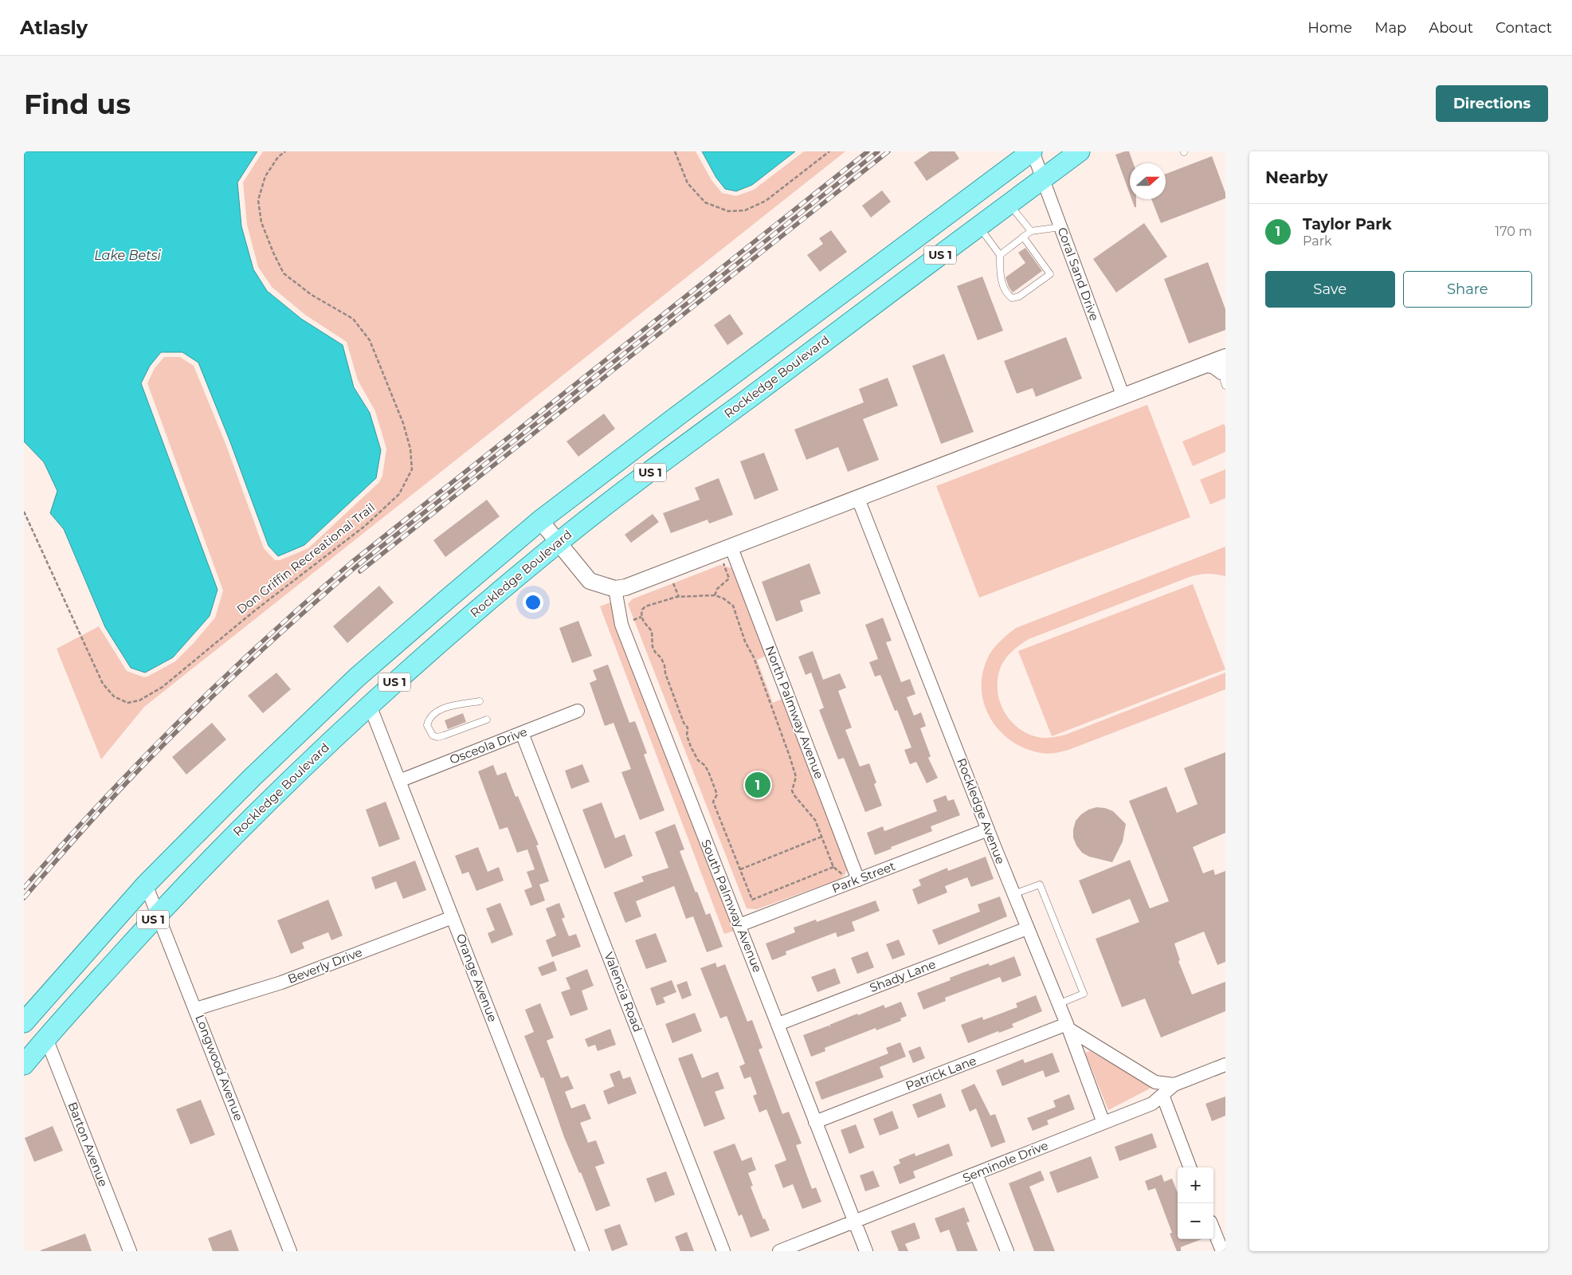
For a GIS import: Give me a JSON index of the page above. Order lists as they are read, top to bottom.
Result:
{
  "streets": {
    "main road": ["US 1", "Rockledge Boulevard"],
    "street": [
      "Coral Sand Drive",
      "North Palmway Avenue",
      "Osceola Drive",
      "Rockledge Avenue",
      "Park Street",
      "South Palmway Avenue",
      "Beverly Drive",
      "Shady Lane",
      "Orange Avenue",
      "Valencia Road",
      "Longwood Avenue",
      "Patrick Lane",
      "Barton Avenue",
      "Seminole Drive"
    ],
    "path": ["Don Griffin Recreational Trail"]
  },
  "crossings": [
    ["US 1", "Coral Sand Drive"],
    ["US 1", "Longwood Avenue"],
    ["Coral Sand Drive", "Rockledge Boulevard"],
    ["Rockledge Boulevard", "Orange Avenue"],
    ["Rockledge Boulevard", "Longwood Avenue"],
    ["Rockledge Boulevard", "Barton Avenue"],
    ["North Palmway Avenue", "Park Street"],
    ["Osceola Drive", "Orange Avenue"],
    ["Osceola Drive", "Valencia Road"],
    ["Rockledge Avenue", "Park Street"],
    ["Rockledge Avenue", "Shady Lane"],
    ["Rockledge Avenue", "Patrick Lane"],
    ["Rockledge Avenue", "Seminole Drive"],
    ["Park Street", "South Palmway Avenue"],
    ["South Palmway Avenue", "Shady Lane"],
    ["South Palmway Avenue", "Patrick Lane"],
    ["South Palmway Avenue", "Seminole Drive"],
    ["Beverly Drive", "Orange Avenue"],
    ["Beverly Drive", "Longwood Avenue"]
  ],
  "water": ["Lake Betsi"],
  "north": "right",
  "page": {
    "header": "Atlasly",
    "nav": [
      "Home",
      "Map",
      "About",
      "Contact"
    ],
    "buttons": [
      "Directions",
      ["Save", "Share"]
    ],
    "title": "Find us",
    "heading": "Nearby",
    "list": [
      {
        "mark": "1",
        "name": "Taylor Park",
        "note": "Park",
        "value": "170 m"
      }
    ],
    "pins": "1",
    "map_buttons": ["+", "−"]
  }
}
